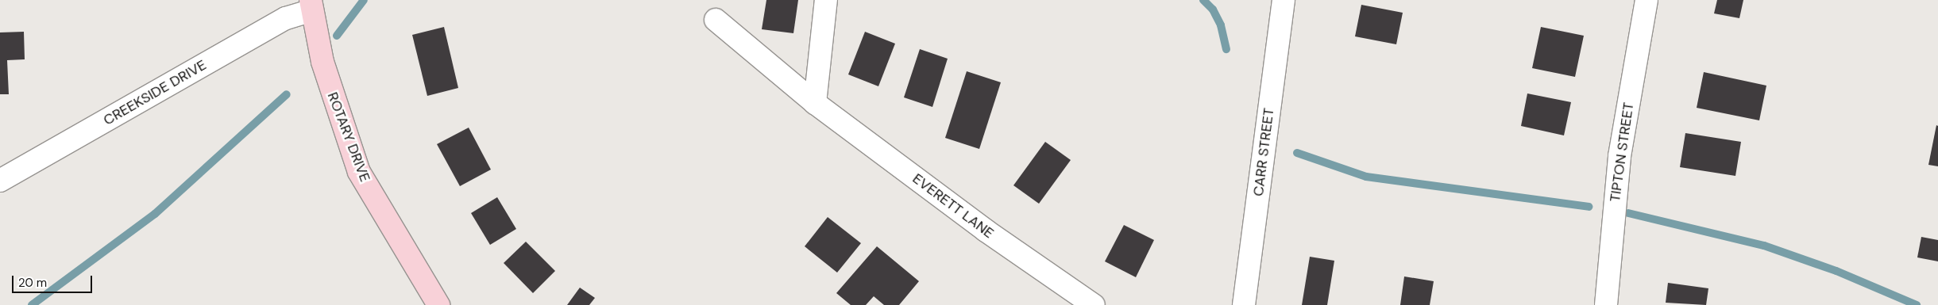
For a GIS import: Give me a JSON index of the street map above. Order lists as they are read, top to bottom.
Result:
{
  "streets": {
    "street": [
      "CREEKSIDE DRIVE",
      "ROTARY DRIVE",
      "CARR STREET",
      "TIPTON STREET",
      "EVERETT LANE"
    ]
  },
  "crossings": [
    ["CREEKSIDE DRIVE", "ROTARY DRIVE"]
  ],
  "scale_bar": "20 m"
}
